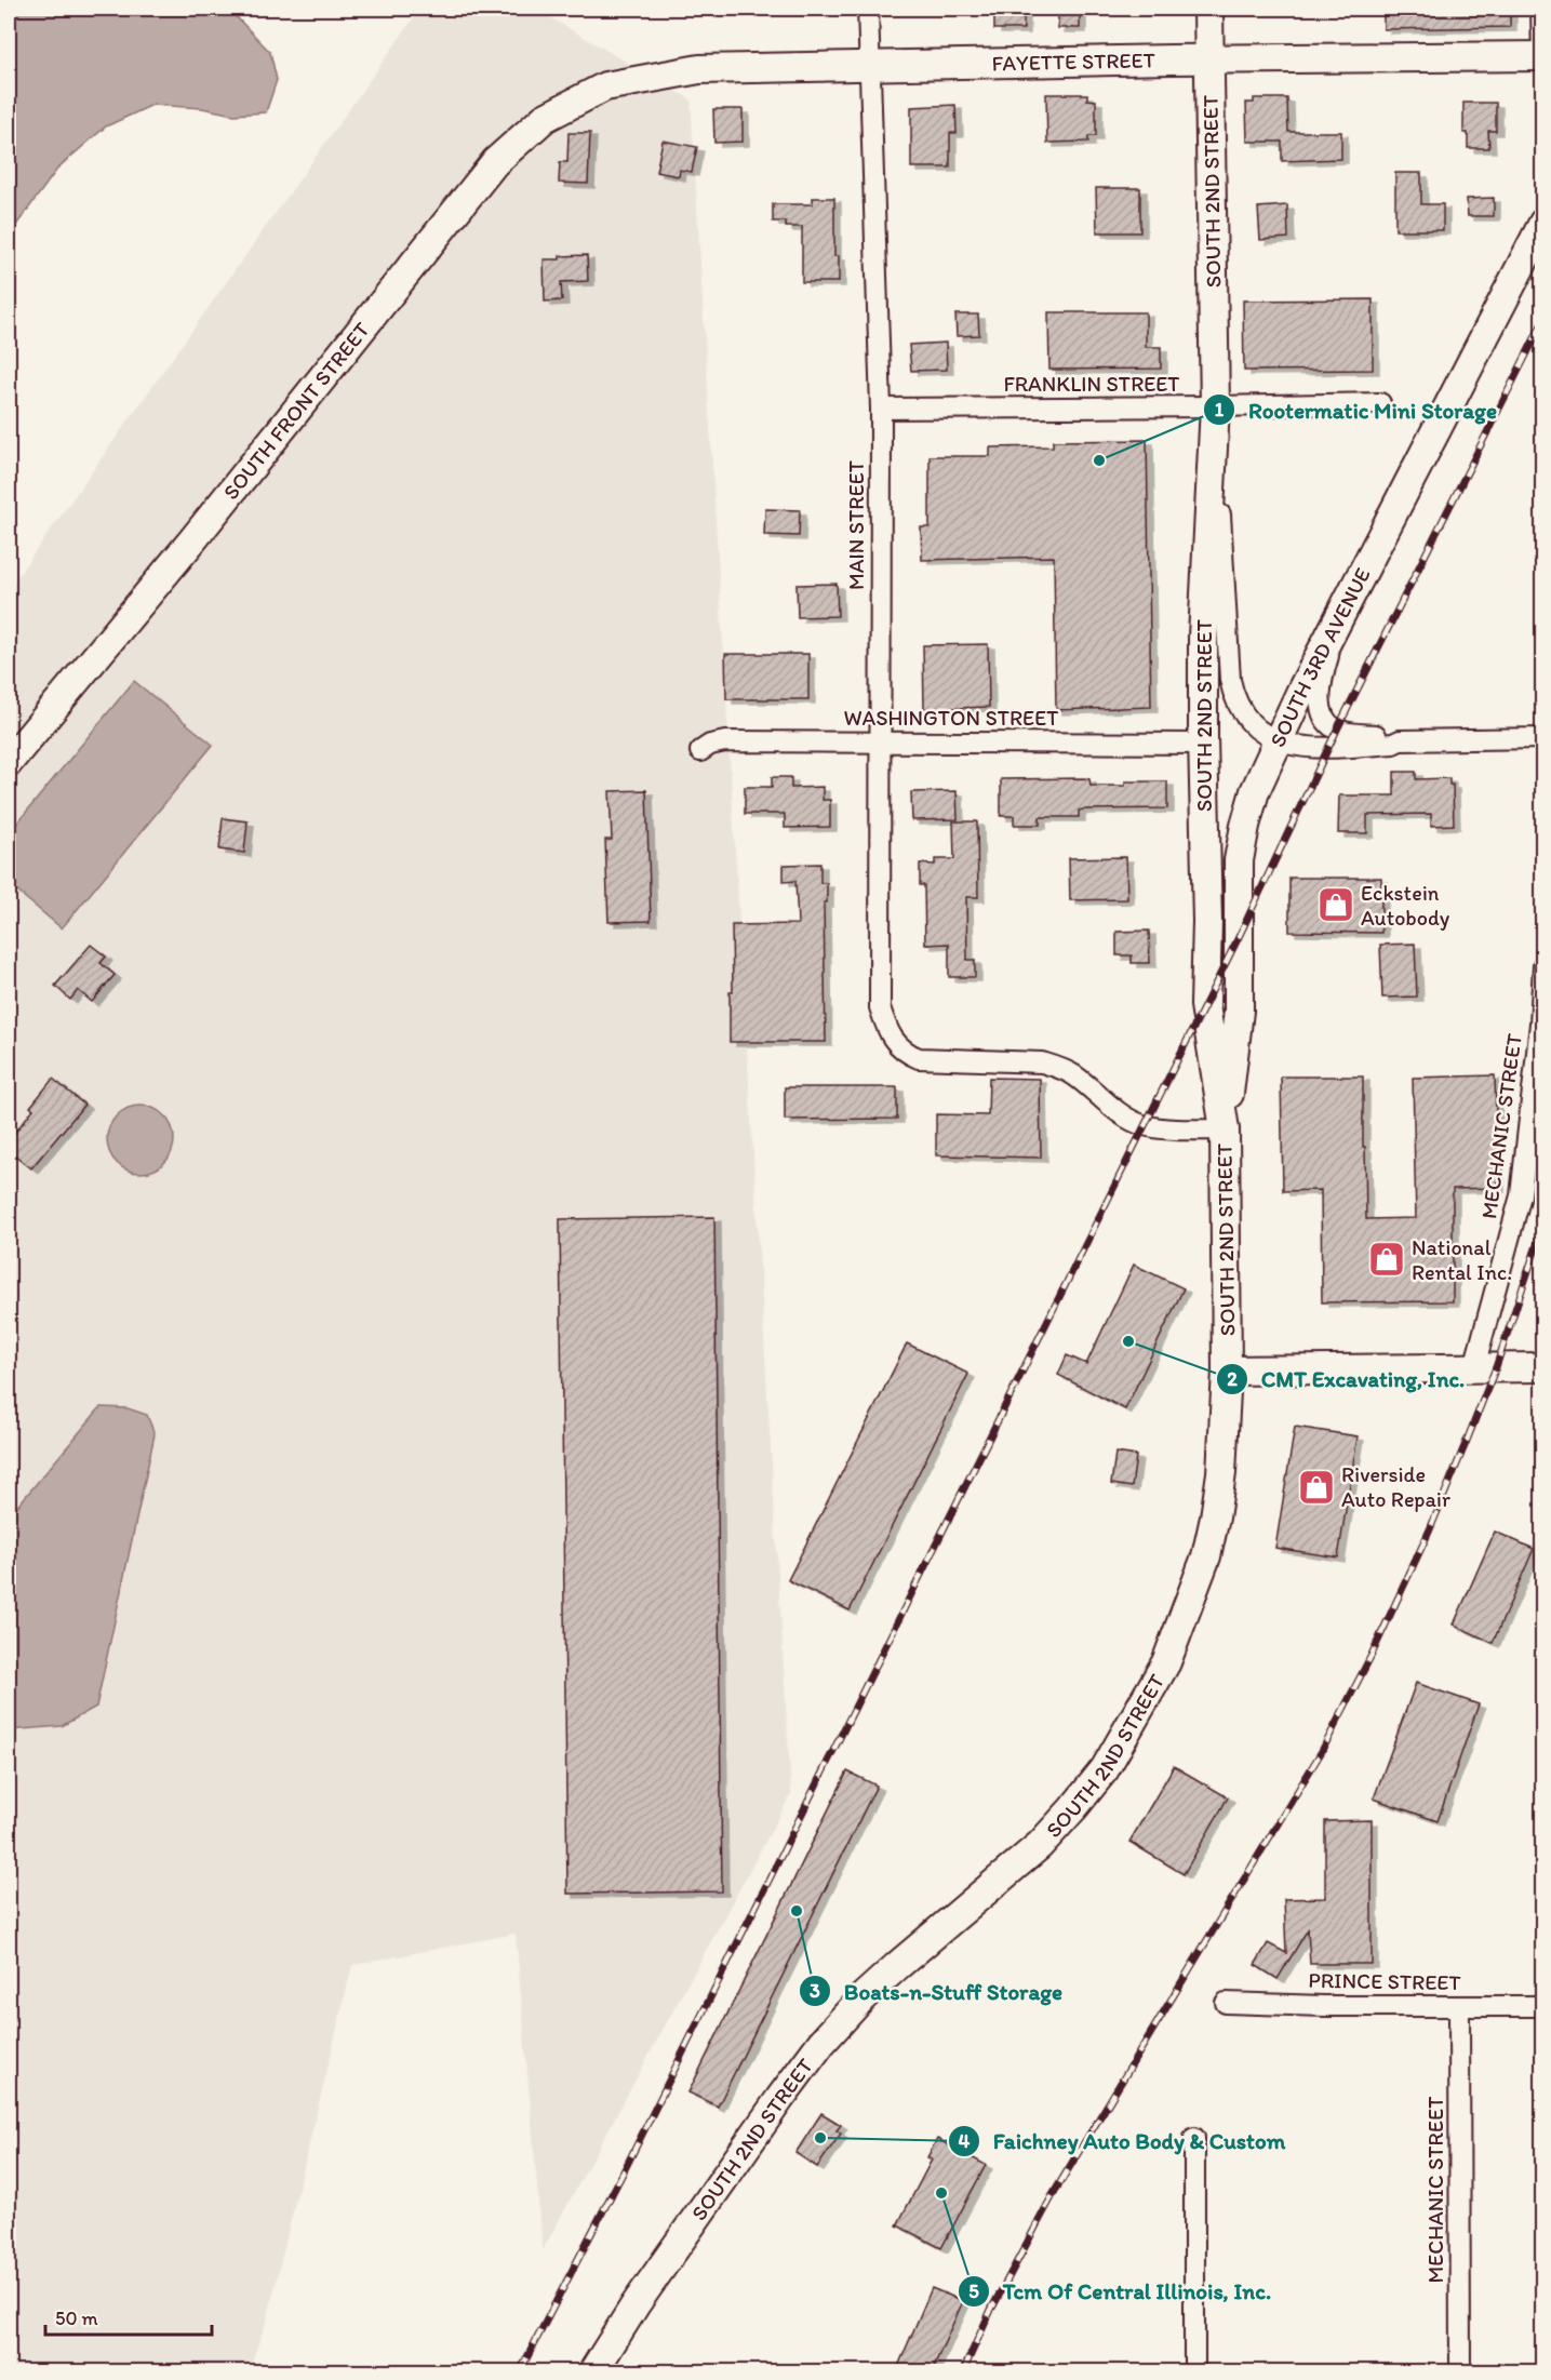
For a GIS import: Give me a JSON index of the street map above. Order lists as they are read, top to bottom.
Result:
{
  "streets": {
    "main road": [
      "FAYETTE STREET",
      "SOUTH 2ND STREET",
      "SOUTH FRONT STREET",
      "SOUTH 3RD AVENUE"
    ],
    "street": [
      "FRANKLIN STREET",
      "MAIN STREET",
      "WASHINGTON STREET",
      "MECHANIC STREET",
      "PRINCE STREET"
    ]
  },
  "crossings": [
    ["FAYETTE STREET", "SOUTH 2ND STREET"],
    ["FAYETTE STREET", "SOUTH FRONT STREET"],
    ["FAYETTE STREET", "MAIN STREET"],
    ["SOUTH 2ND STREET", "FRANKLIN STREET"],
    ["SOUTH 2ND STREET", "MAIN STREET"],
    ["SOUTH 2ND STREET", "SOUTH 3RD AVENUE"],
    ["SOUTH 2ND STREET", "WASHINGTON STREET"],
    ["FRANKLIN STREET", "MAIN STREET"],
    ["MAIN STREET", "SOUTH 3RD AVENUE"],
    ["MAIN STREET", "WASHINGTON STREET"],
    ["MECHANIC STREET", "PRINCE STREET"]
  ],
  "places": {
    "other": [
      "Rootermatic Mini Storage",
      "CMT Excavating, Inc.",
      "Boats-n-Stuff Storage",
      "Faichney Auto Body & Custom",
      "Tcm Of Central Illinois, Inc."
    ],
    "shop": ["Eckstein Autobody", "National Rental Inc.", "Riverside Auto Repair"]
  },
  "scale_bar": "50 m"
}
